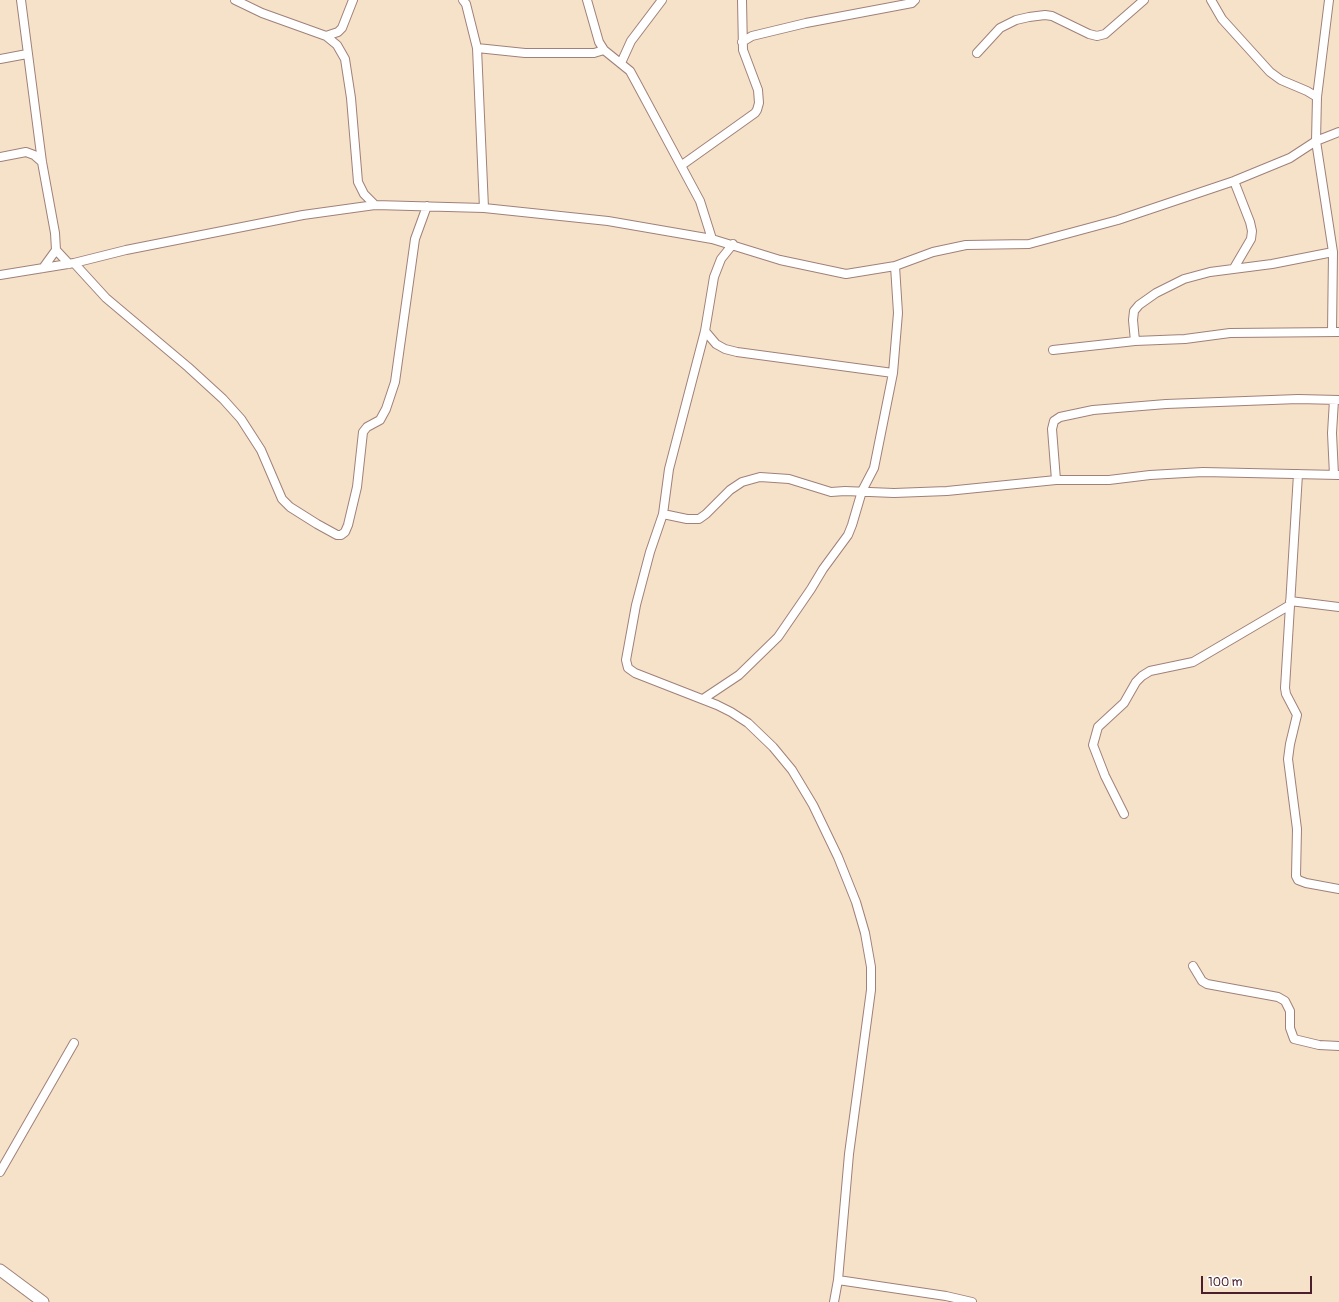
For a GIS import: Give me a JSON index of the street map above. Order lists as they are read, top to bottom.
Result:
{
  "scale_bar": "100 m"
}
